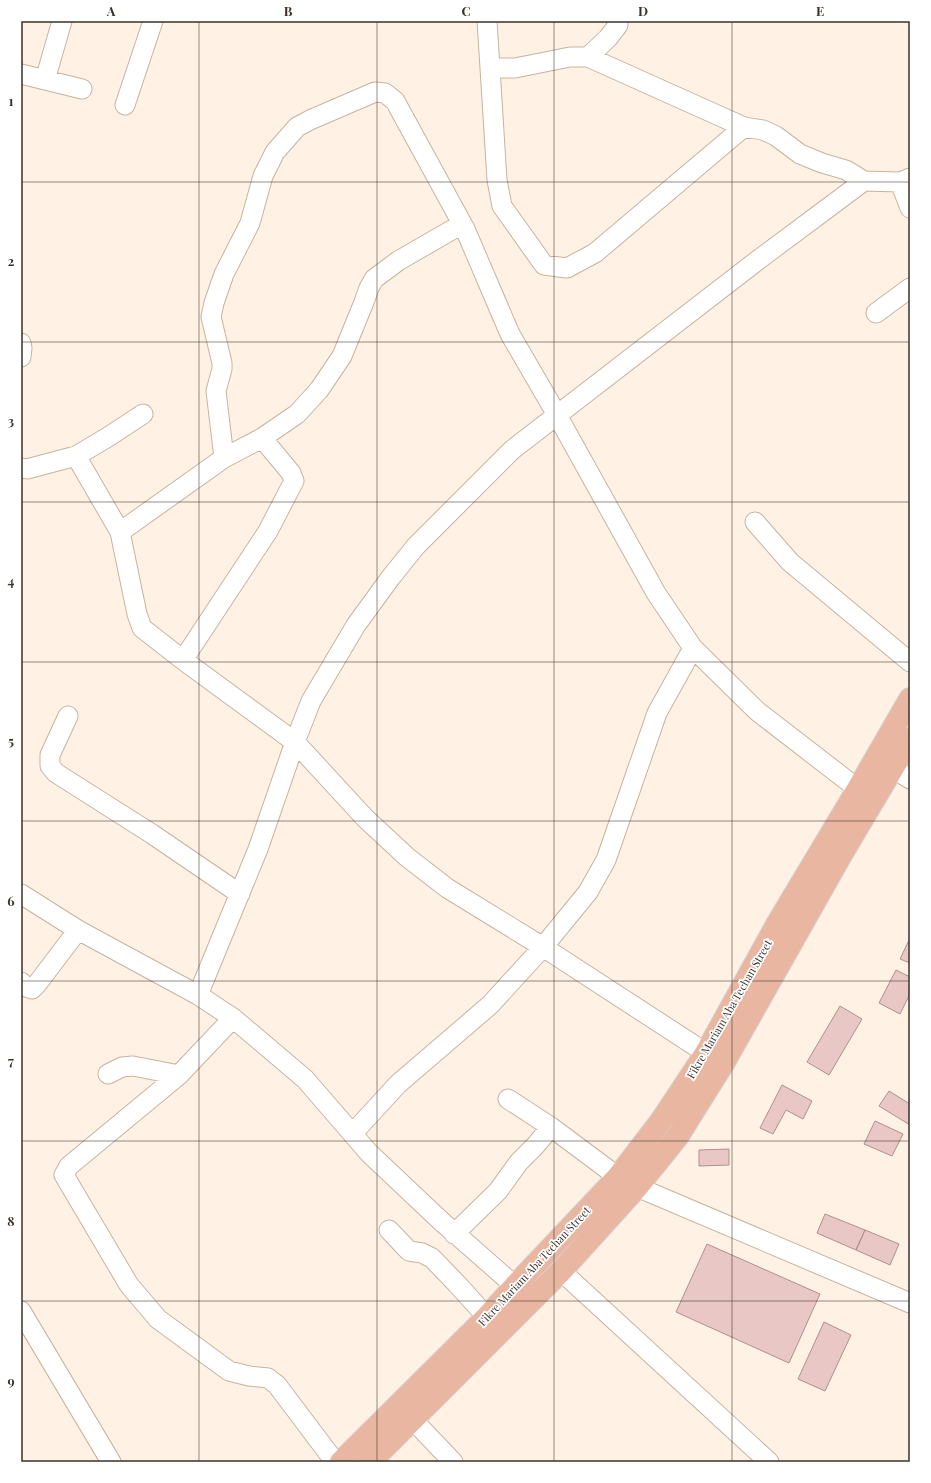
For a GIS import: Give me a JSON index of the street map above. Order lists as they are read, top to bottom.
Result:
{
  "streets": {
    "main road": ["Fikre Mariam Aba Techan Street"]
  },
  "grid": {
    "columns": [
      "A",
      "B",
      "C",
      "D",
      "E"
    ],
    "rows": [
      "1",
      "2",
      "3",
      "4",
      "5",
      "6",
      "7",
      "8",
      "9"
    ]
  }
}
